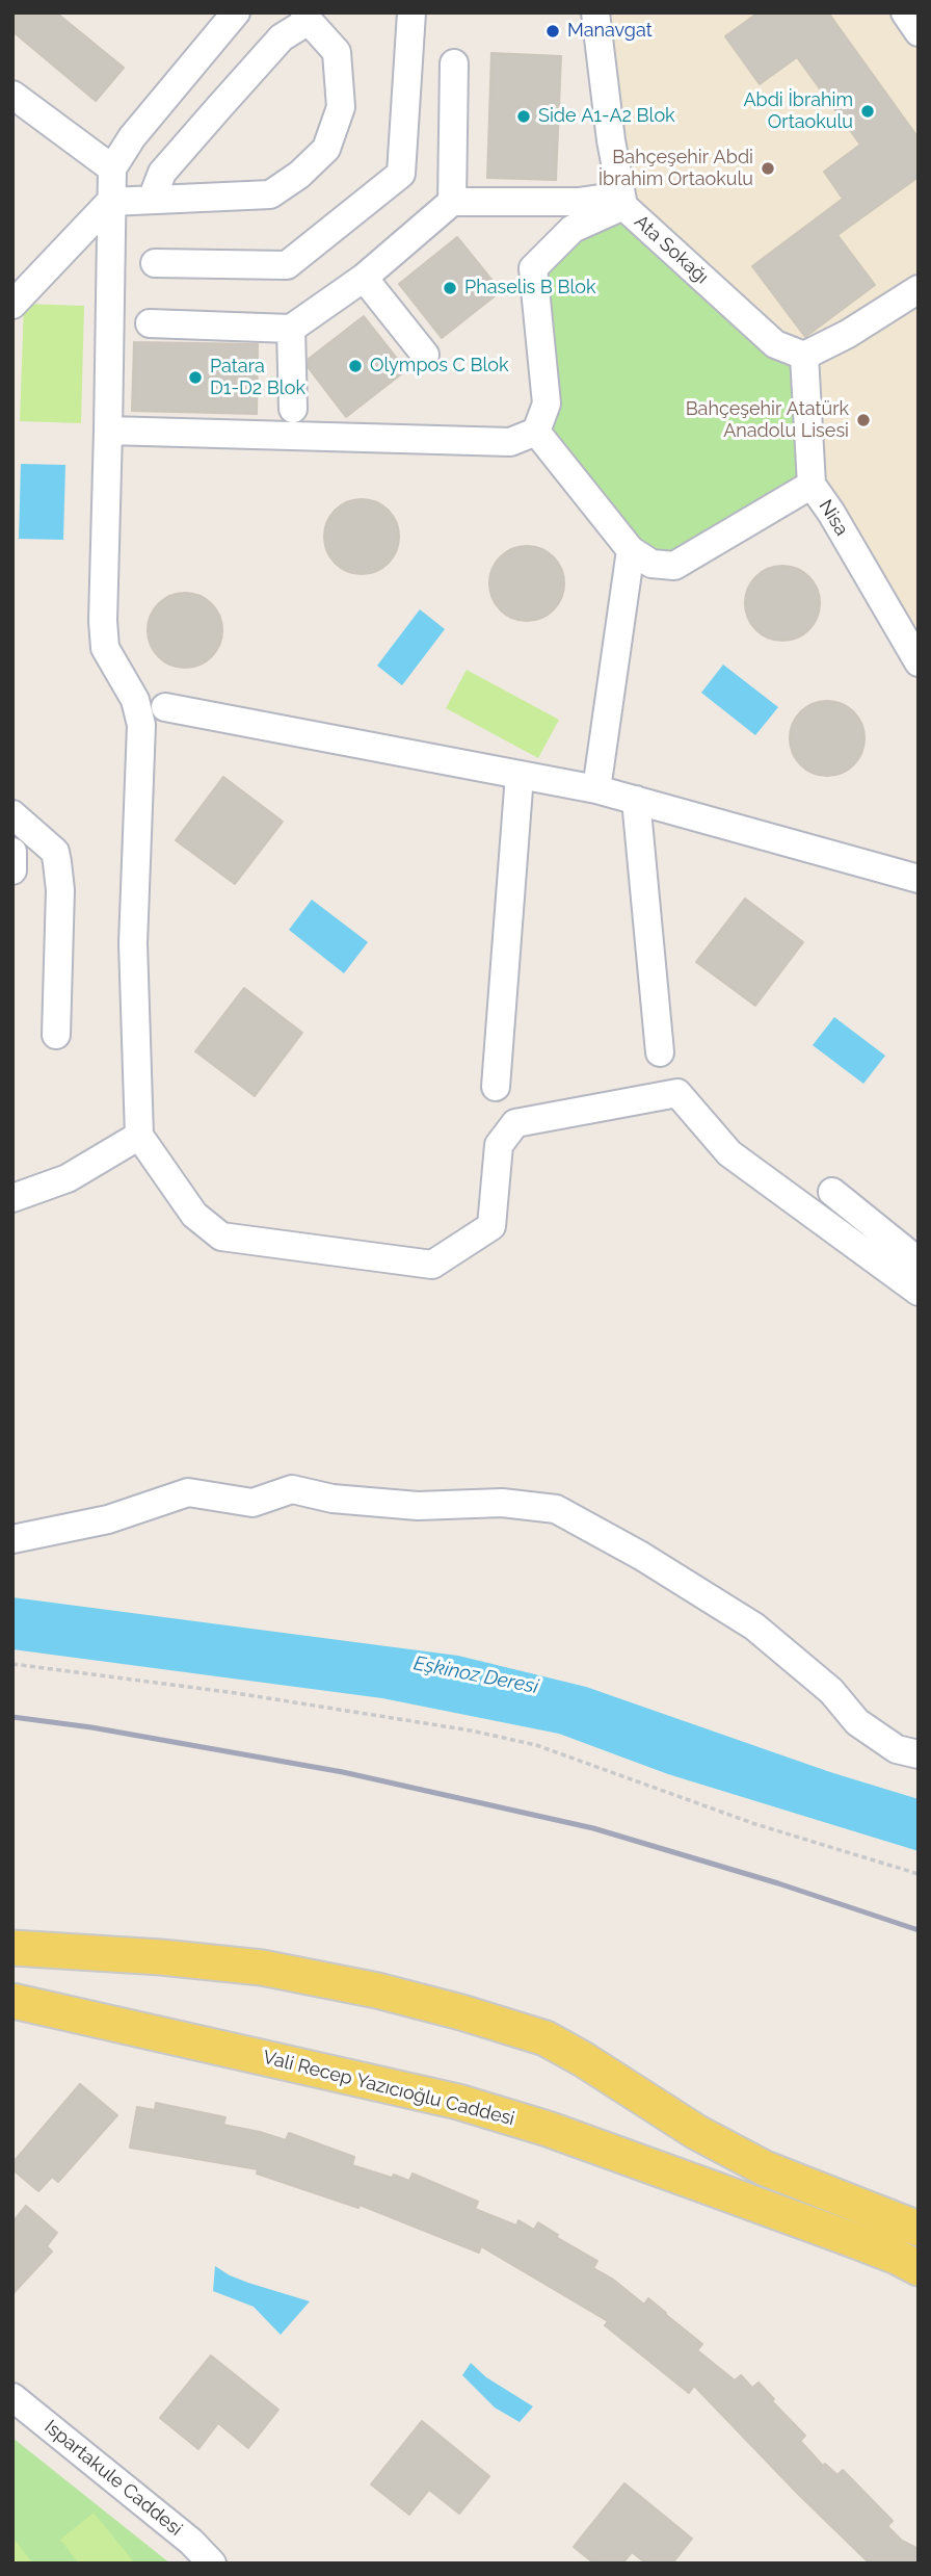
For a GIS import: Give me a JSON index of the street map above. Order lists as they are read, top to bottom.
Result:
{
  "streets": {
    "main road": ["Vali Recep Yazıcıoğlu Caddesi"],
    "street": ["Ata Sokağı", "Nisa", "Ispartakule Caddesi"]
  },
  "crossings": [
    ["Ata Sokağı", "Nisa"]
  ],
  "water": ["Eşkinoz Deresi"],
  "places": [
    "Manavgat",
    "Abdi İbrahim Ortaokulu",
    "Side A1-A2 Blok",
    "Bahçeşehir Abdi İbrahim Ortaokulu",
    "Phaselis B Blok",
    "Olympos C Blok",
    "Patara D1-D2 Blok",
    "Bahçeşehir Atatürk Anadolu Lisesi"
  ]
}
